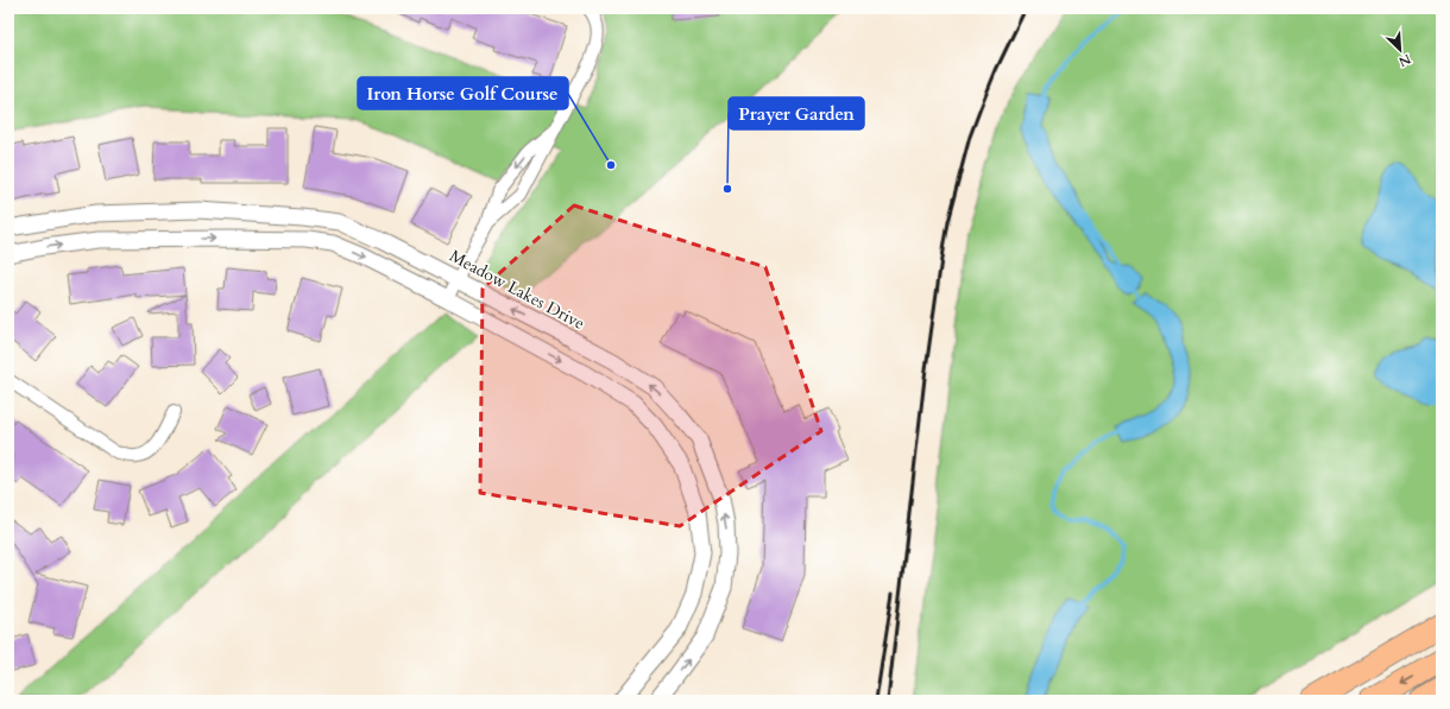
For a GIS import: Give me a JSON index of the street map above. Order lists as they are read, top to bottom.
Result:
{
  "streets": {
    "street": ["Meadow Lakes Drive"]
  },
  "one_way": ["Meadow Lakes Drive"],
  "places": ["Iron Horse Golf Course", "Prayer Garden"],
  "north": "bottom right"
}
